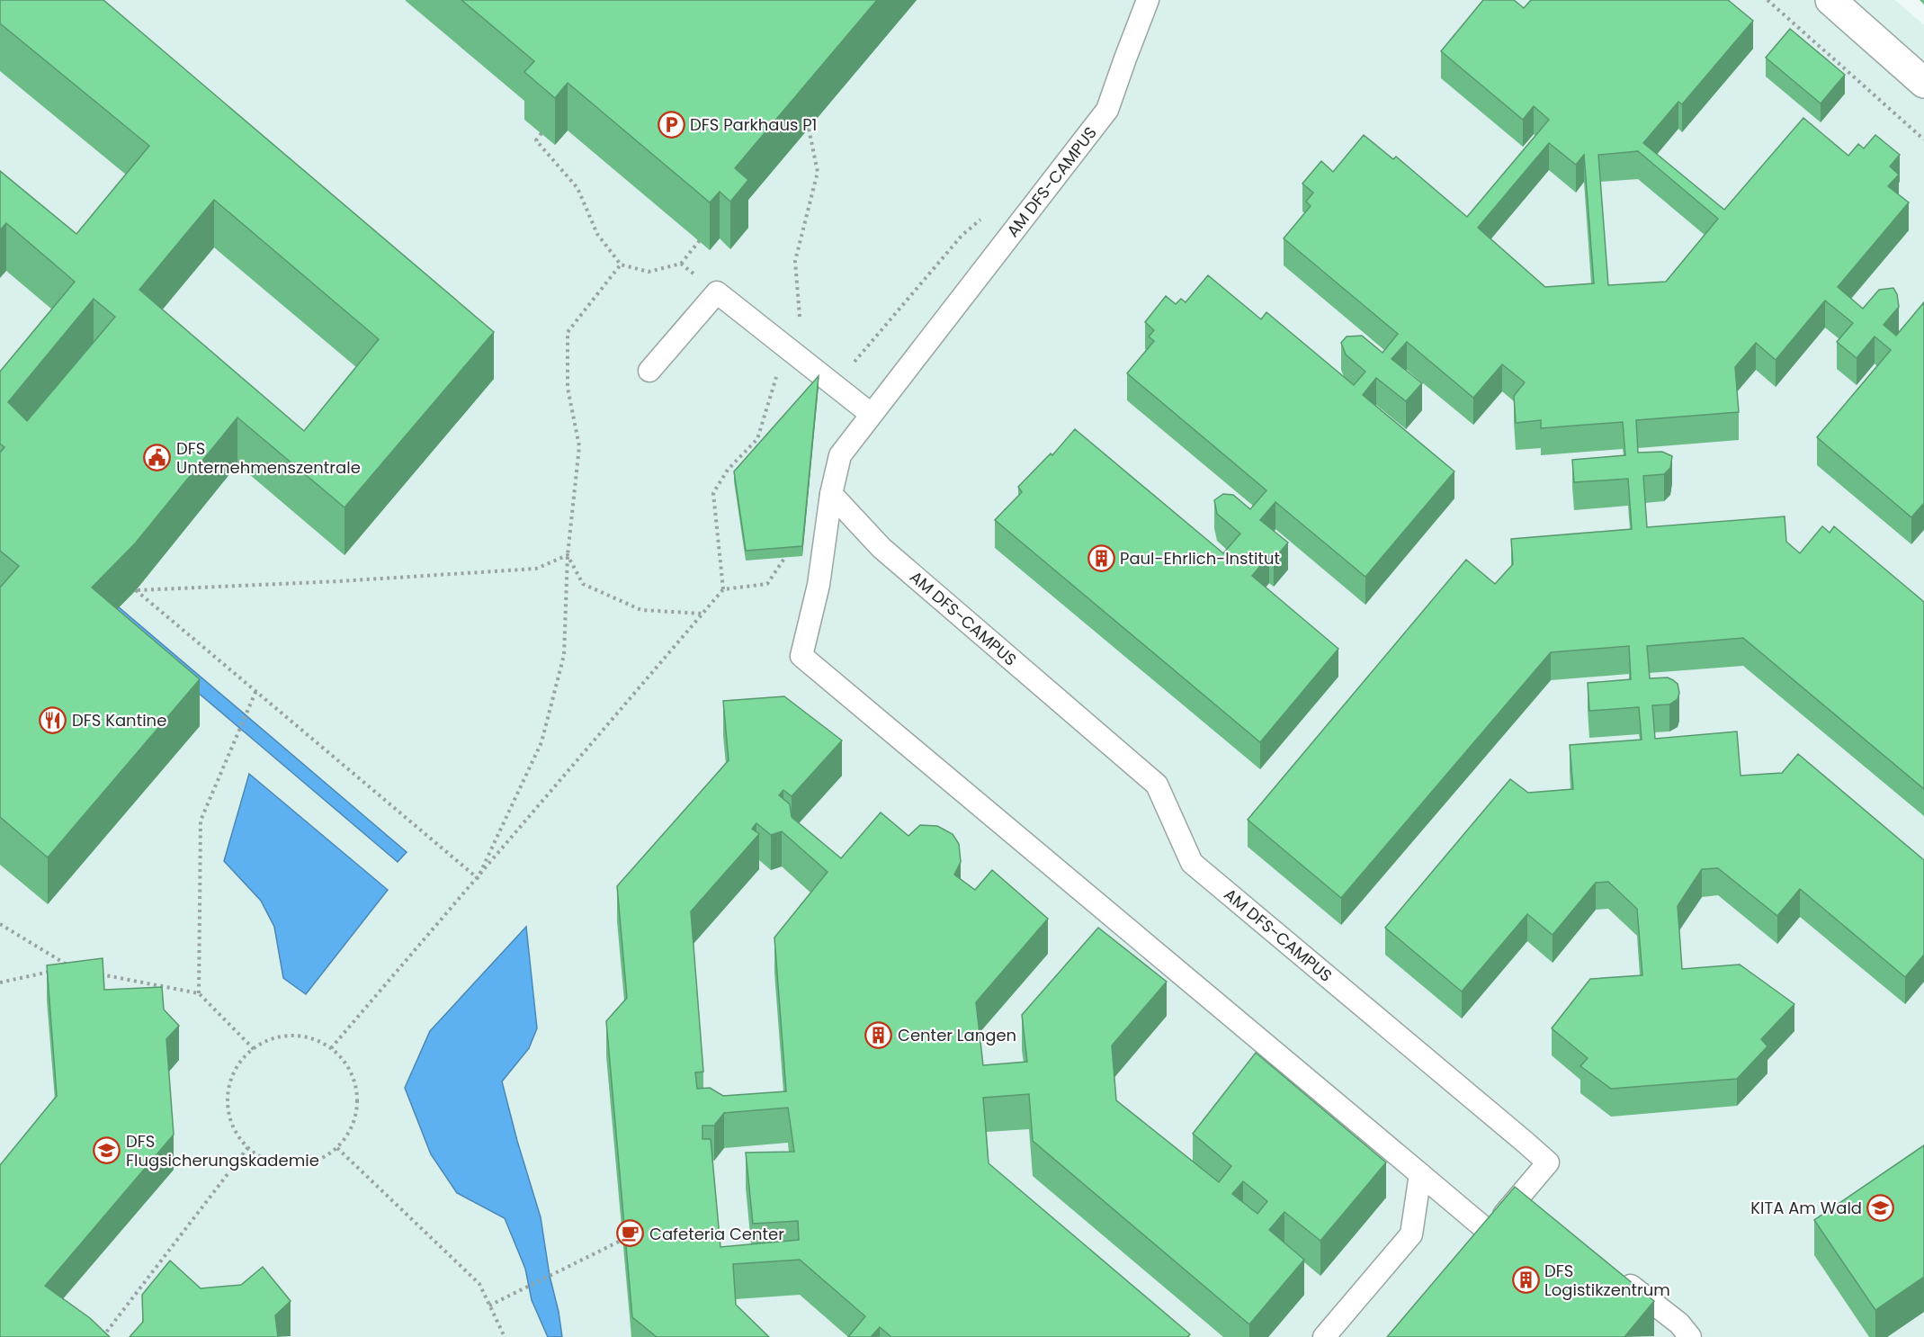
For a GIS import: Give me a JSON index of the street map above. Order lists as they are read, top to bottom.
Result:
{
  "streets": {
    "lane": ["AM DFS-CAMPUS"]
  },
  "places": {
    "parking": ["DFS Parkhaus P1"],
    "public building": ["DFS Unternehmenszentrale"],
    "building": ["Paul-Ehrlich-Institut", "Center Langen", "DFS Logistikzentrum"],
    "restaurant": ["DFS Kantine"],
    "school or university": ["DFS Flugsicherungskademie", "KITA Am Wald"],
    "cafe": ["Cafeteria Center"]
  }
}
